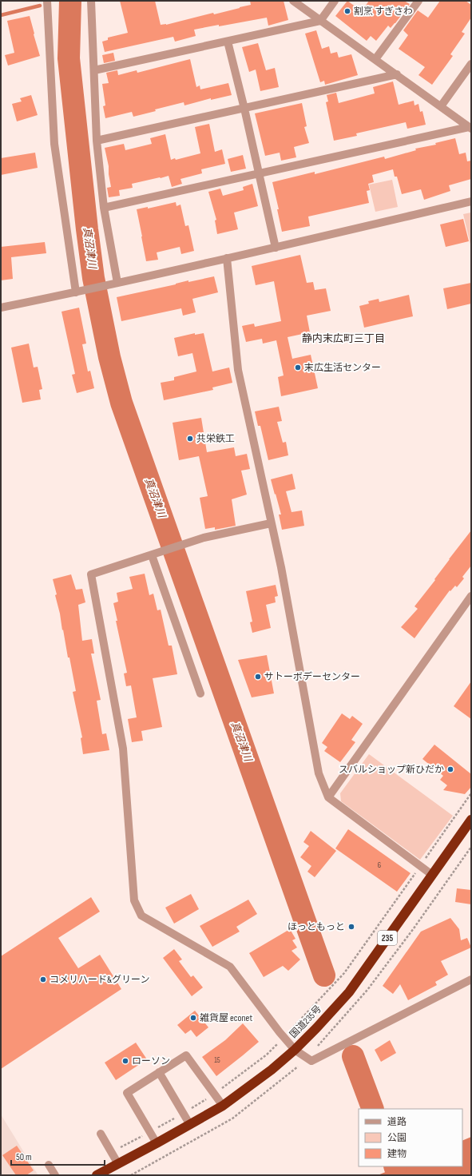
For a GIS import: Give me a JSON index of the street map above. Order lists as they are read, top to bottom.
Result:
{
  "streets": {
    "highway": ["235", "国道235号"]
  },
  "districts": ["静内末広町三丁目"],
  "water": ["真沼津川"],
  "places": [
    "割烹 すぎさわ",
    "末広生活センター",
    "共栄鉄工",
    "サトーボデーセンター",
    "スバルショップ新ひだか",
    "ほっともっと",
    "コメリハード&グリーン",
    "雑貨屋 econet",
    "ローソン"
  ],
  "house_numbers": ["6", "15"],
  "legend": ["道路", "公園", "建物"],
  "scale_bar": "50 m"
}
